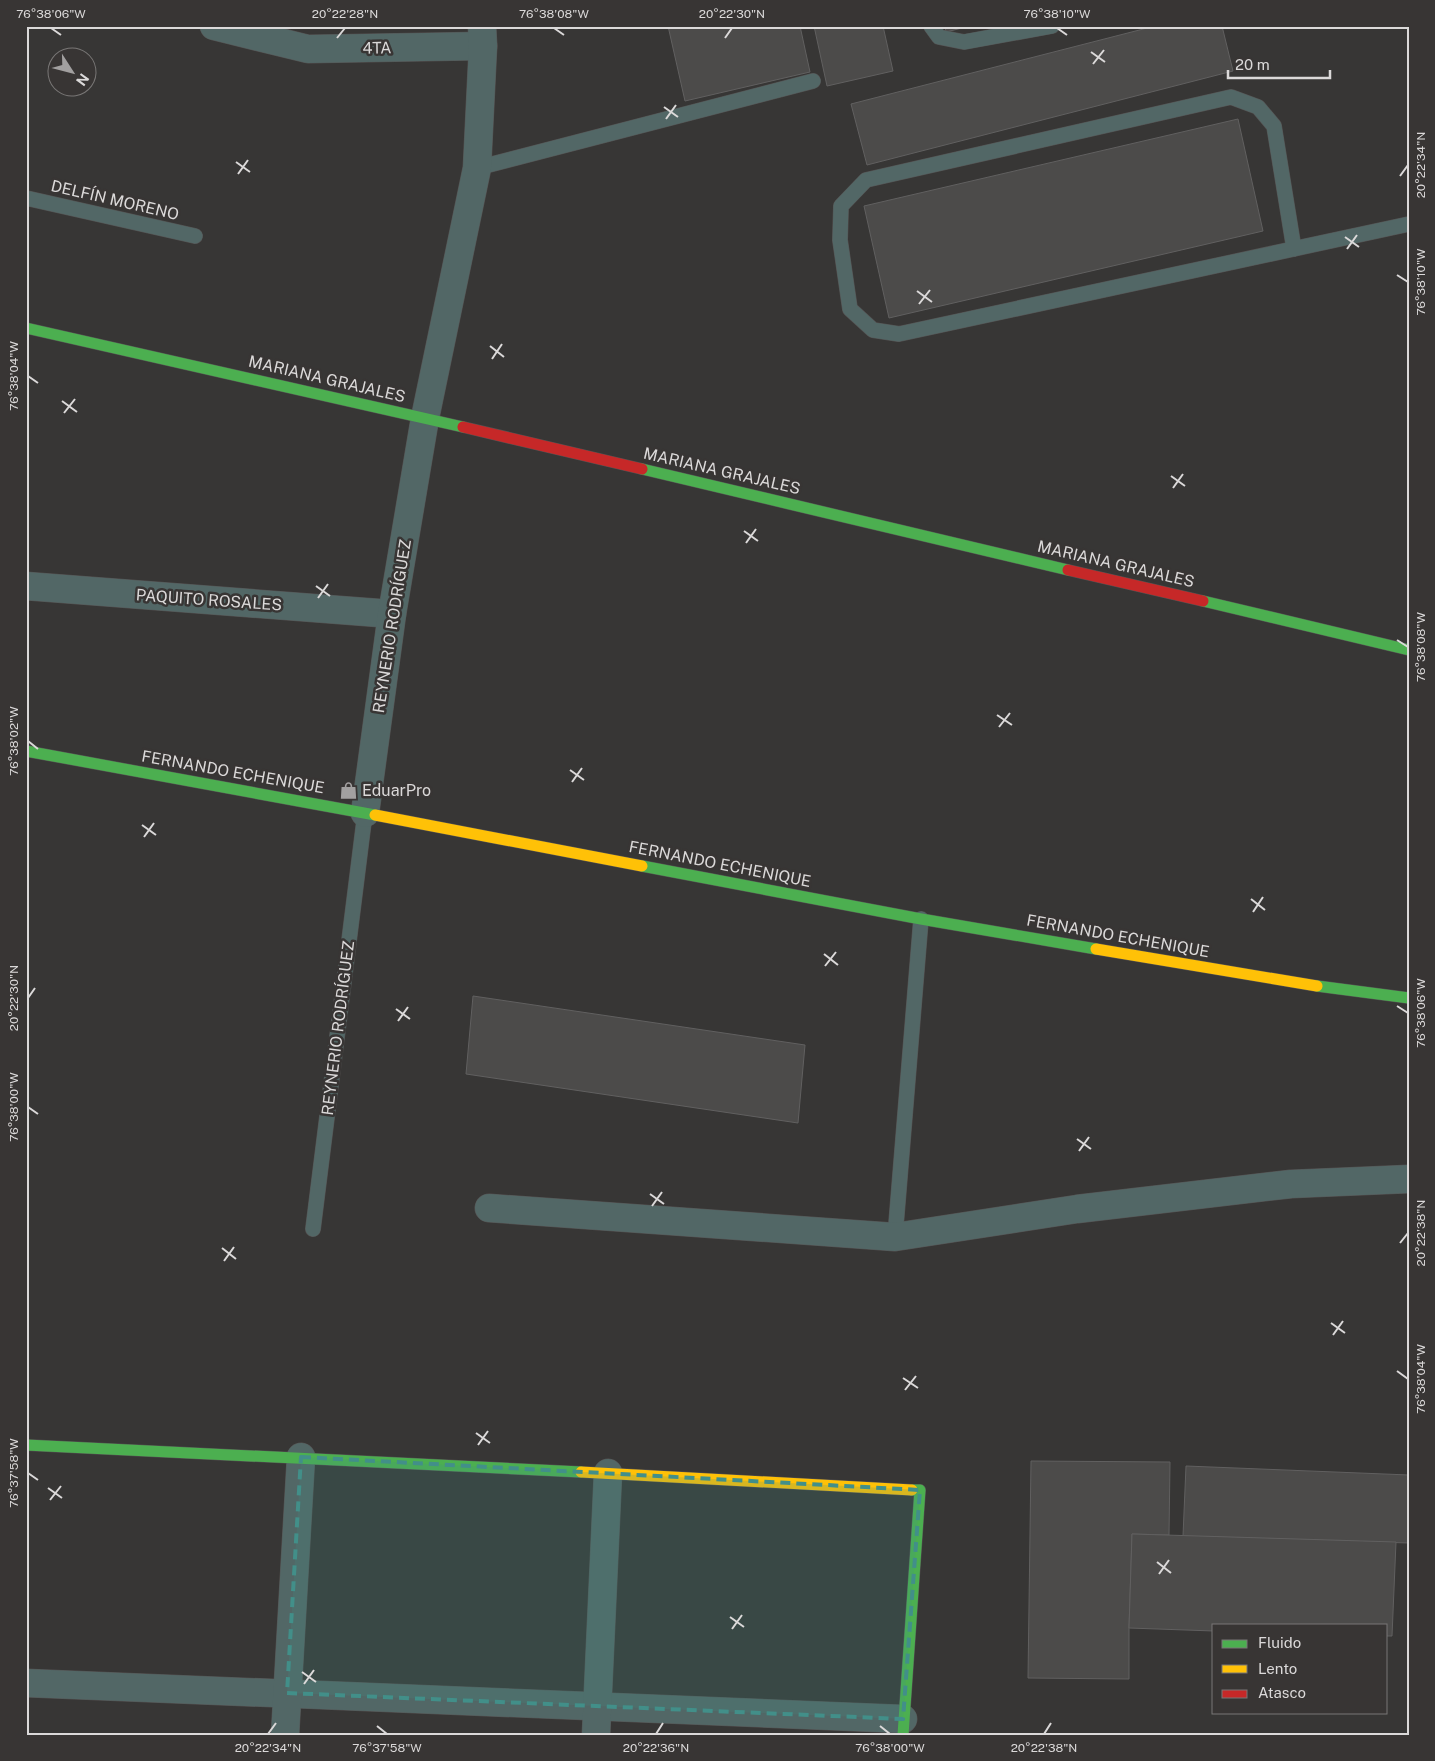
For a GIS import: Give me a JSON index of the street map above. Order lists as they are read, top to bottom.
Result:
{
  "streets": {
    "street": [
      "4TA",
      "MARIANA GRAJALES",
      "PAQUITO ROSALES",
      "REYNERIO RODRÍGUEZ",
      "FERNANDO ECHENIQUE"
    ],
    "lane": ["DELFÍN MORENO"]
  },
  "crossings": [
    ["4TA", "REYNERIO RODRÍGUEZ"],
    ["MARIANA GRAJALES", "REYNERIO RODRÍGUEZ"],
    ["PAQUITO ROSALES", "REYNERIO RODRÍGUEZ"],
    ["REYNERIO RODRÍGUEZ", "FERNANDO ECHENIQUE"]
  ],
  "places": {
    "shop": ["EduarPro"]
  },
  "legend": ["Fluido", "Lento", "Atasco"],
  "scale_bar": "20 m",
  "north": "bottom right",
  "coordinates": [
    "76°38'06\"W",
    "20°22'28\"N",
    "76°38'08\"W",
    "20°22'30\"N",
    "76°38'10\"W",
    "20°22'34\"N",
    "76°38'04\"W",
    "76°38'02\"W",
    "76°38'00\"W",
    "20°22'38\"N",
    "76°37'58\"W",
    "20°22'36\"N"
  ]
}
